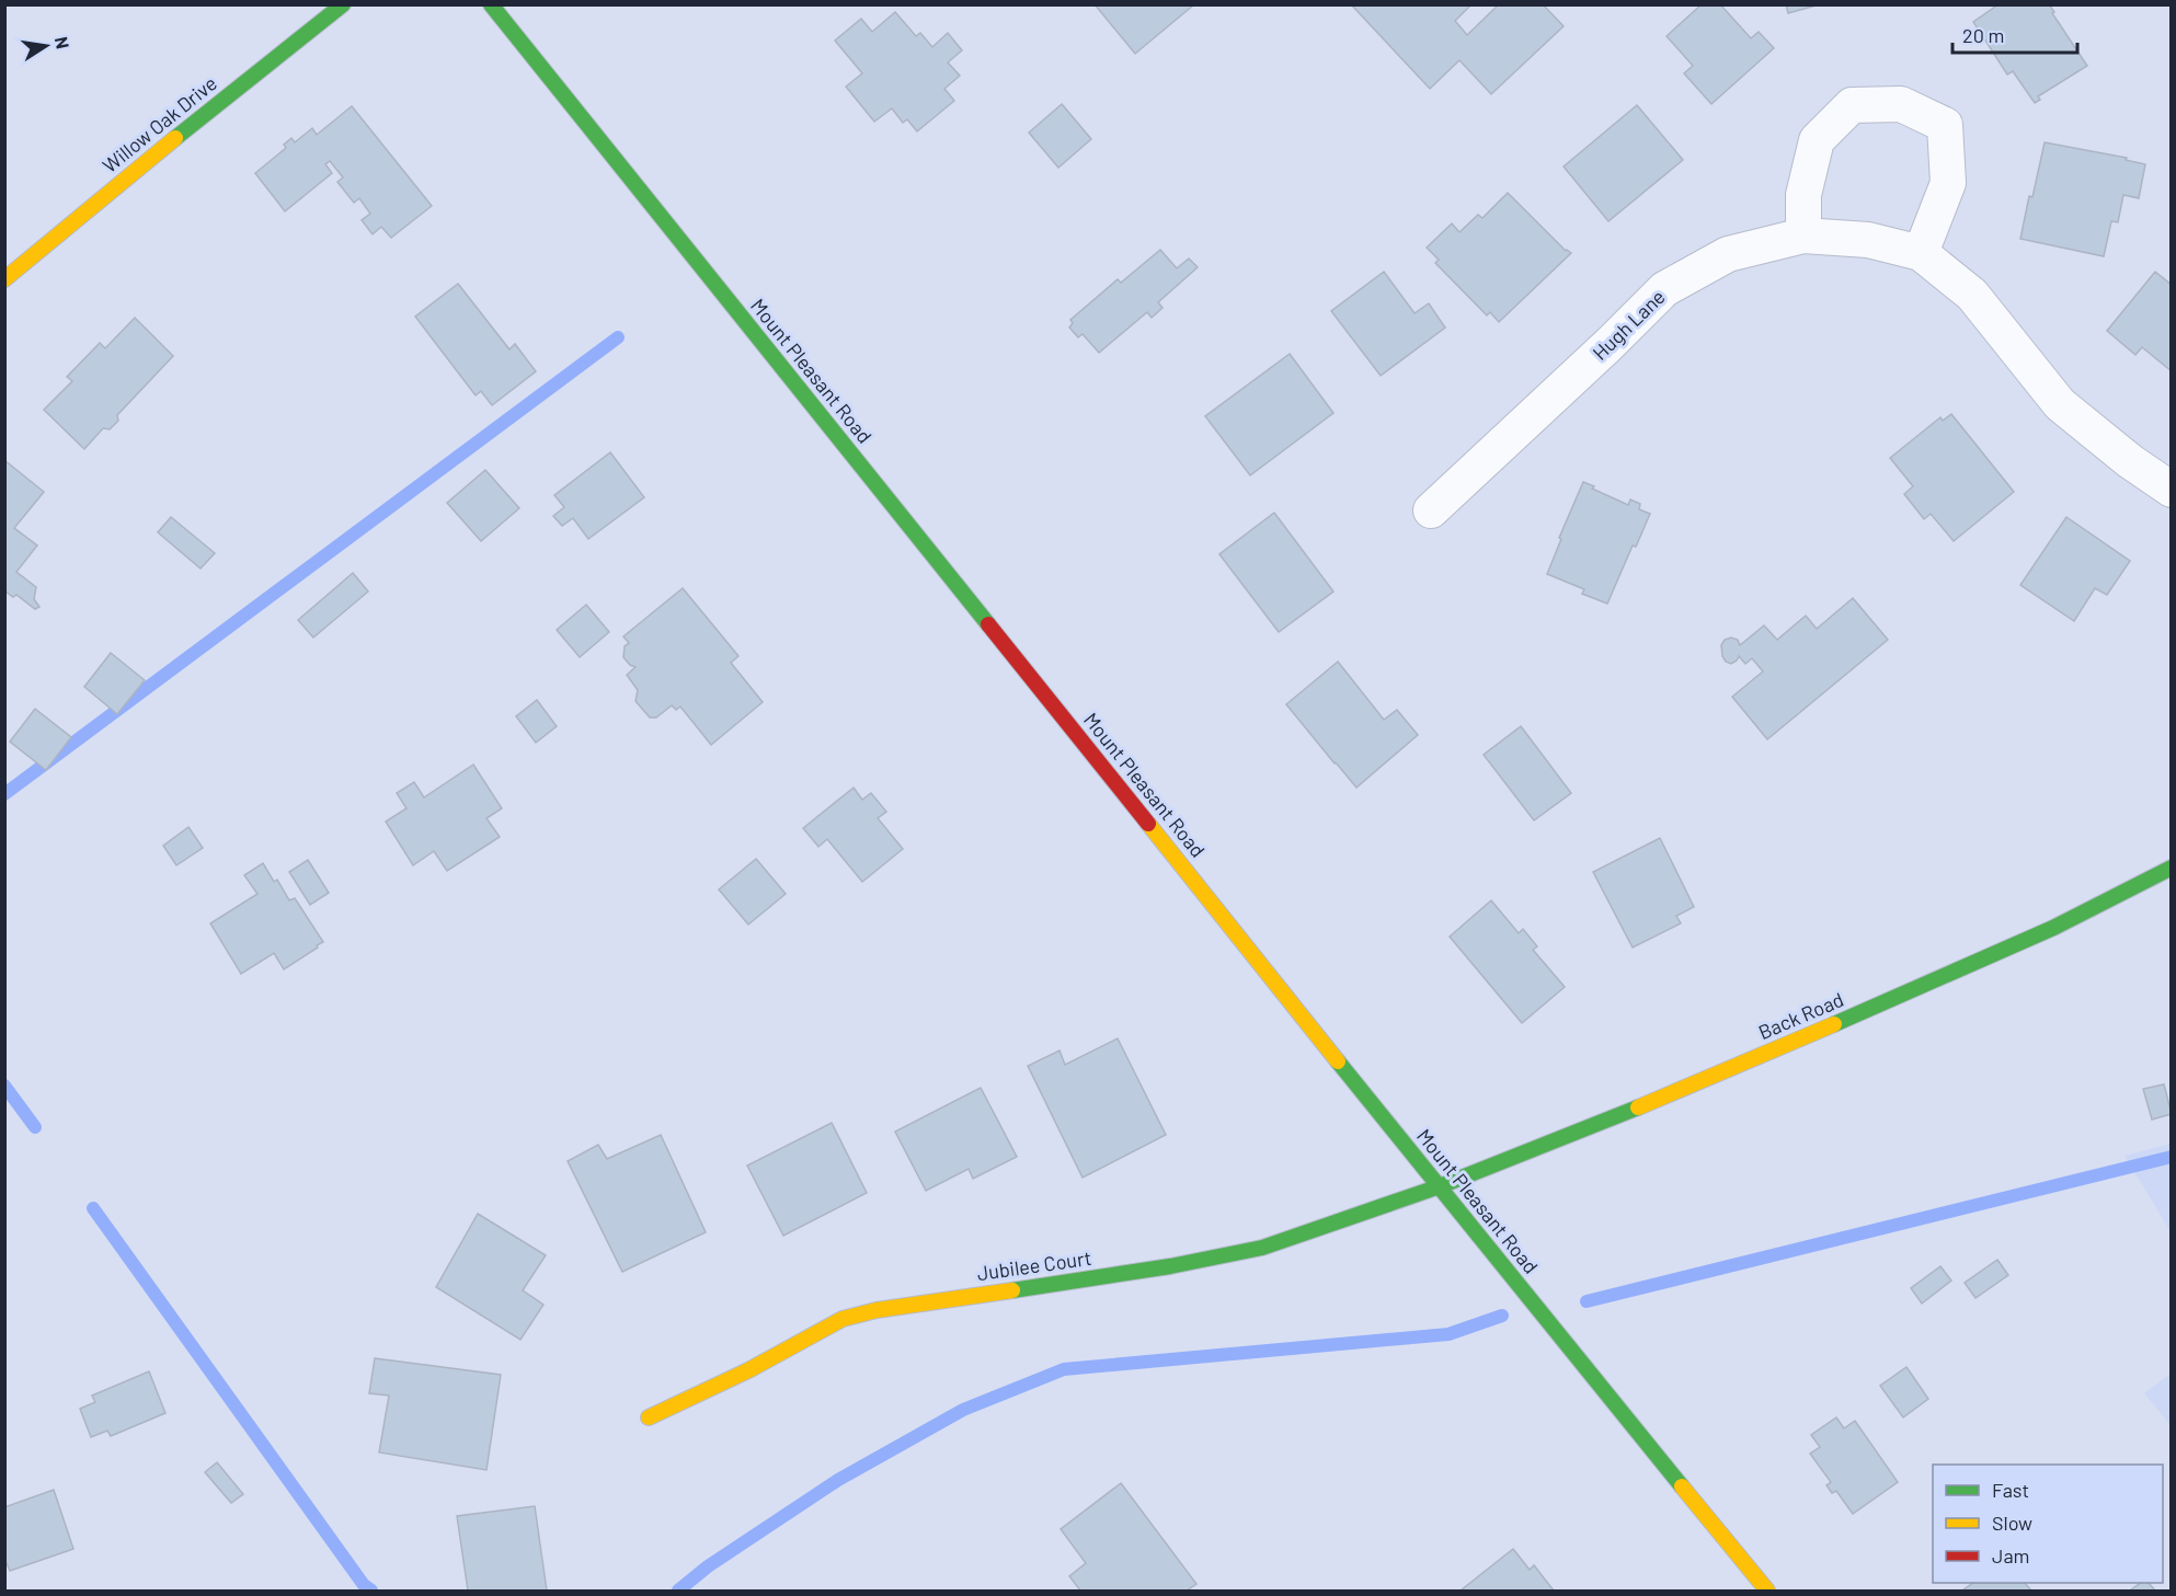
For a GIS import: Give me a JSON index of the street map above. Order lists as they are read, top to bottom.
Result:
{
  "streets": {
    "main road": [
      "Willow Oak Drive",
      "Mount Pleasant Road",
      "Back Road",
      "Jubilee Court"
    ],
    "street": ["Hugh Lane"]
  },
  "crossings": [
    ["Mount Pleasant Road", "Back Road"],
    ["Mount Pleasant Road", "Jubilee Court"],
    ["Back Road", "Jubilee Court"]
  ],
  "legend": ["Fast", "Slow", "Jam"],
  "scale_bar": "20 m",
  "north": "right"
}
